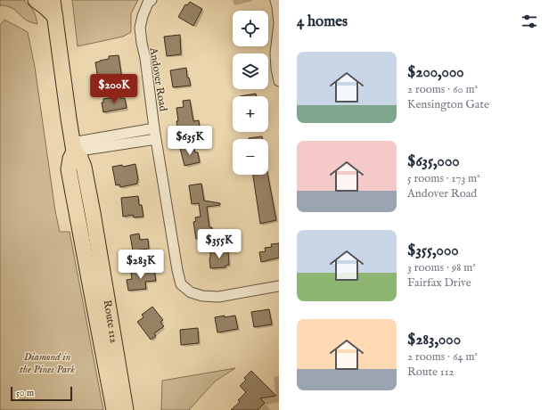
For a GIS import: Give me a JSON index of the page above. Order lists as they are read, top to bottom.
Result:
{
  "streets": {
    "main road": ["Route 112"],
    "street": ["Andover Road"]
  },
  "parks": ["Diamond in the Pines Park"],
  "scale_bar": "50 m",
  "page": {
    "heading": "4 homes",
    "map_buttons": ["+", "−"],
    "list": [
      {
        "name": "$200,000",
        "note": "2 rooms · 60 m² · Kensington Gate"
      },
      {
        "name": "$635,000",
        "note": "5 rooms · 173 m² · Andover Road"
      },
      {
        "name": "$355,000",
        "note": "3 rooms · 98 m² · Fairfax Drive"
      },
      {
        "name": "$283,000",
        "note": "2 rooms · 64 m² · Route 112"
      }
    ],
    "price": [
      "$200K",
      "$635K",
      "$355K",
      "$283K"
    ],
    "scale": "50 m"
  }
}
